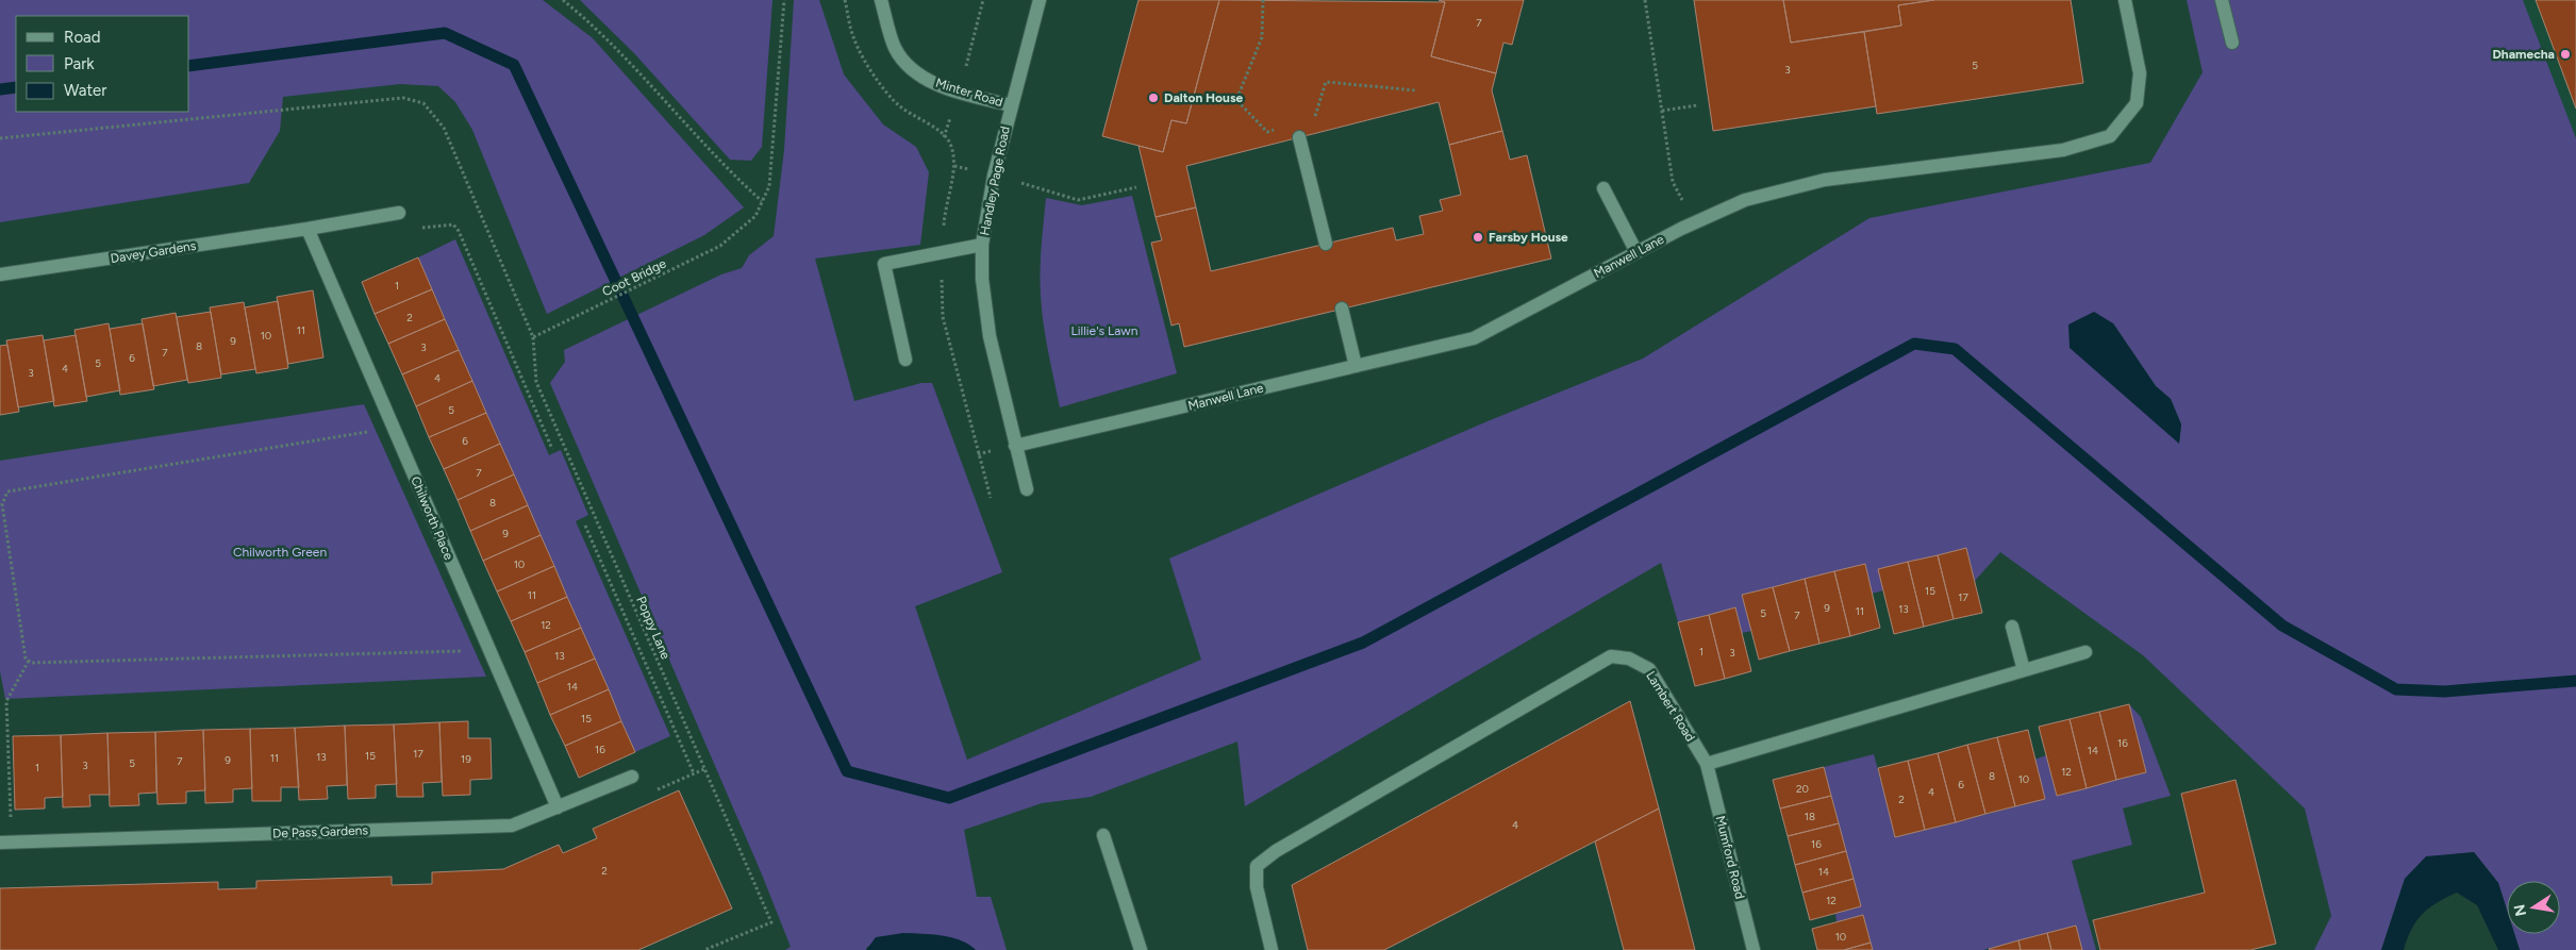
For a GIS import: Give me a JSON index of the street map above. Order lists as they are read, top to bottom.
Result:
{
  "streets": {
    "street": [
      "Minter Road",
      "Handley Page Road",
      "Davey Gardens",
      "Manwell Lane",
      "Chilworth Place",
      "Lambert Road",
      "De Pass Gardens",
      "Mumford Road"
    ],
    "path": ["Coot Bridge", "Poppy Lane"]
  },
  "crossings": [
    ["Minter Road", "Handley Page Road"],
    ["Handley Page Road", "Manwell Lane"],
    ["Davey Gardens", "Chilworth Place"],
    ["Coot Bridge", "Poppy Lane"],
    ["Chilworth Place", "De Pass Gardens"],
    ["Lambert Road", "Mumford Road"]
  ],
  "parks": ["Lillie's Lawn", "Chilworth Green"],
  "places": ["Dhamecha", "Dalton House", "Farsby House"],
  "house_numbers": [
    "7",
    "5",
    "3",
    "1",
    "2",
    "11",
    "10",
    "9",
    "8",
    "3",
    "7",
    "6",
    "5",
    "4",
    "3",
    "4",
    "5",
    "6",
    "7",
    "8",
    "9",
    "10",
    "15",
    "11",
    "17",
    "9",
    "13",
    "11",
    "5",
    "7",
    "12",
    "1",
    "3",
    "13",
    "14",
    "15",
    "16",
    "16",
    "14",
    "17",
    "15",
    "13",
    "11",
    "19",
    "9",
    "7",
    "5",
    "3",
    "1",
    "12",
    "8",
    "10",
    "6",
    "20",
    "4",
    "2",
    "18",
    "4",
    "16",
    "2",
    "14",
    "12",
    "10"
  ],
  "legend": ["Road", "Park", "Water"],
  "north": "left"
}
